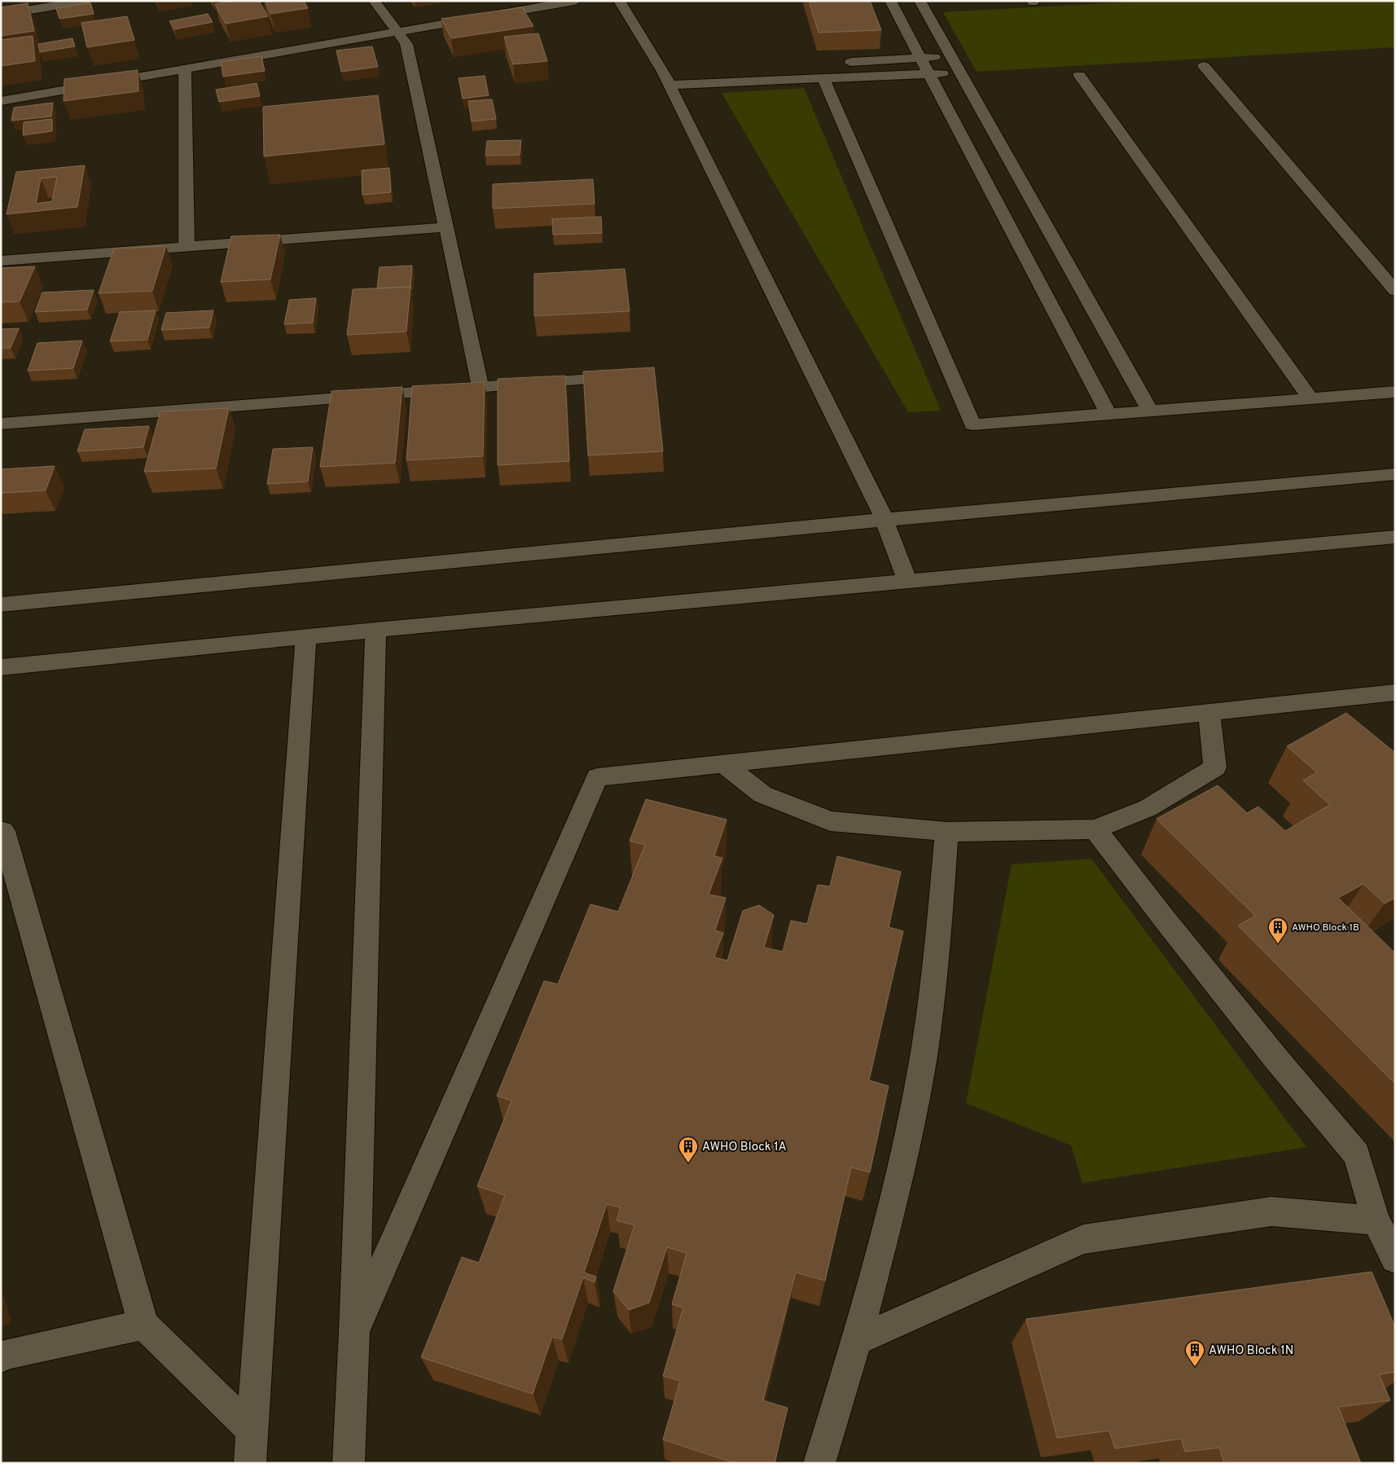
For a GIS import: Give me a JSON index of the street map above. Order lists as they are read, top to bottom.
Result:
{
  "places": {
    "building": ["AWHO Block 1B", "AWHO Block 1A", "AWHO Block 1N"]
  }
}
